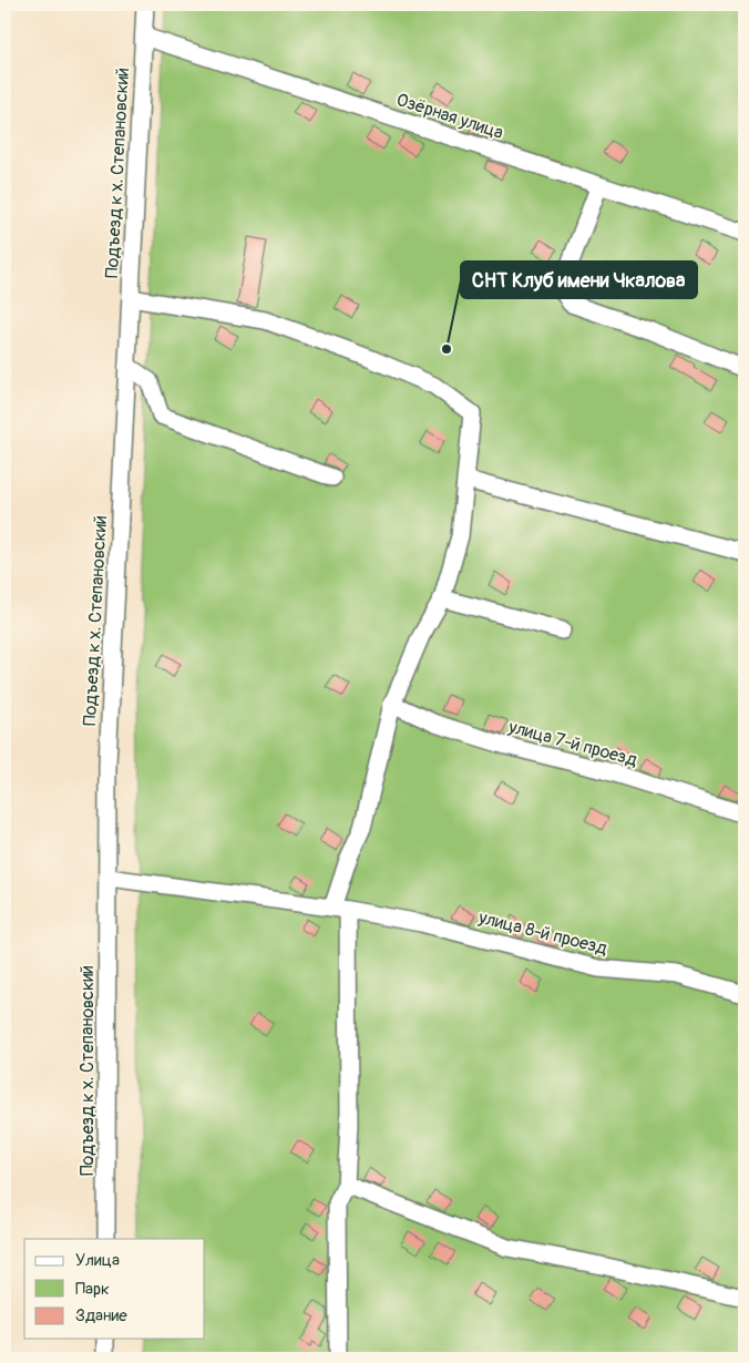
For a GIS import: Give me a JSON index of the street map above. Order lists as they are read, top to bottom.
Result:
{
  "streets": {
    "street": [
      "Озёрная улица",
      "Подъезд к х. Степановский",
      "улица 7-й проезд",
      "улица 8-й проезд"
    ]
  },
  "crossings": [
    ["Озёрная улица", "Подъезд к х. Степановский"],
    ["Подъезд к х. Степановский", "улица 8-й проезд"]
  ],
  "places": ["СНТ Клуб имени Чкалова"],
  "legend": ["Улица", "Парк", "Здание"]
}
